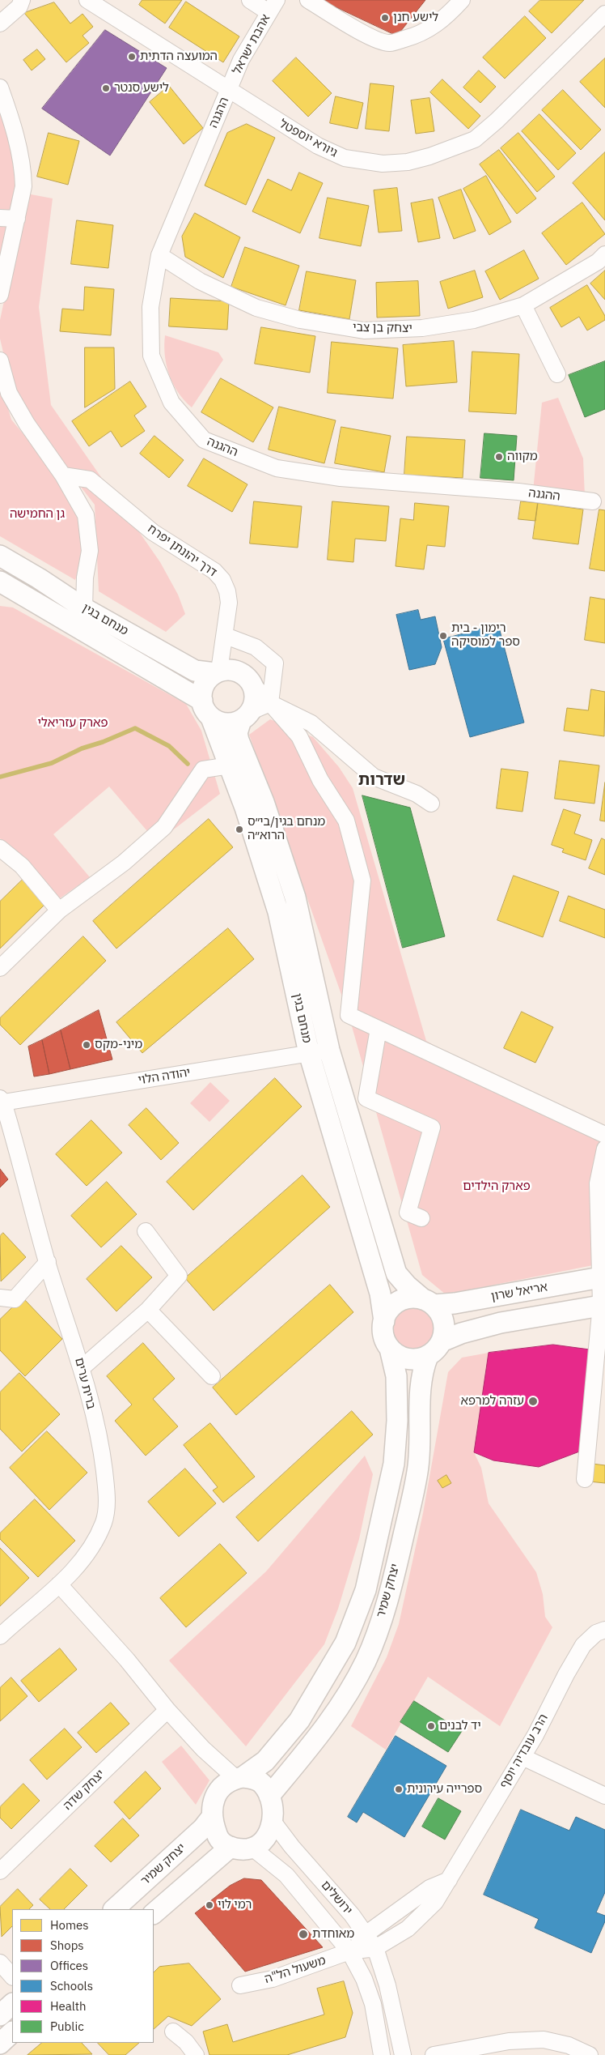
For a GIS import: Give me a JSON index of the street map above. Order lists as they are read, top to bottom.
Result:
{
  "streets": {
    "main road": ["מנחם בגין", "אריאל שרון", "יצחק שמיר"],
    "street": [
      "אהבת ישראל",
      "ההגנה",
      "גיורא יוספטל",
      "יצחק בן צבי",
      "דרך יהונתן יפרח",
      "יהודה הלוי",
      "ברית ערים",
      "הרב עובדיה יוסף",
      "יצחק שדה",
      "ירושלים",
      "משעול הל\"ה"
    ]
  },
  "crossings": [
    ["אהבת ישראל", "ההגנה"],
    ["אהבת ישראל", "גיורא יוספטל"],
    ["ההגנה", "גיורא יוספטל"],
    ["ההגנה", "יצחק בן צבי"],
    ["דרך יהונתן יפרח", "מנחם בגין"],
    ["מנחם בגין", "יהודה הלוי"],
    ["מנחם בגין", "אריאל שרון"],
    ["מנחם בגין", "יצחק שמיר"],
    ["יהודה הלוי", "ברית ערים"],
    ["אריאל שרון", "יצחק שמיר"],
    ["יצחק שמיר", "ירושלים"],
    ["הרב עובדיה יוסף", "ירושלים"],
    ["הרב עובדיה יוסף", "משעול הל\"ה"],
    ["ירושלים", "משעול הל\"ה"]
  ],
  "districts": ["שדרות"],
  "parks": ["גן החמישה", "פארק עזריאלי", "פארק הילדים"],
  "places": [
    "לישע חנן",
    "המועצה הדתית",
    "לישע סנטר",
    "מקווה",
    "רימון - בית ספר למוסיקה",
    "מנחם בגין/בי״ס הרוא״ה",
    "מיני-מקס",
    "עזרה למרפא",
    "יד לבנים",
    "ספרייה עירונית",
    "רמי לוי",
    "מאוחדת"
  ],
  "legend": [
    "Homes",
    "Shops",
    "Offices",
    "Schools",
    "Health",
    "Public"
  ]
}
